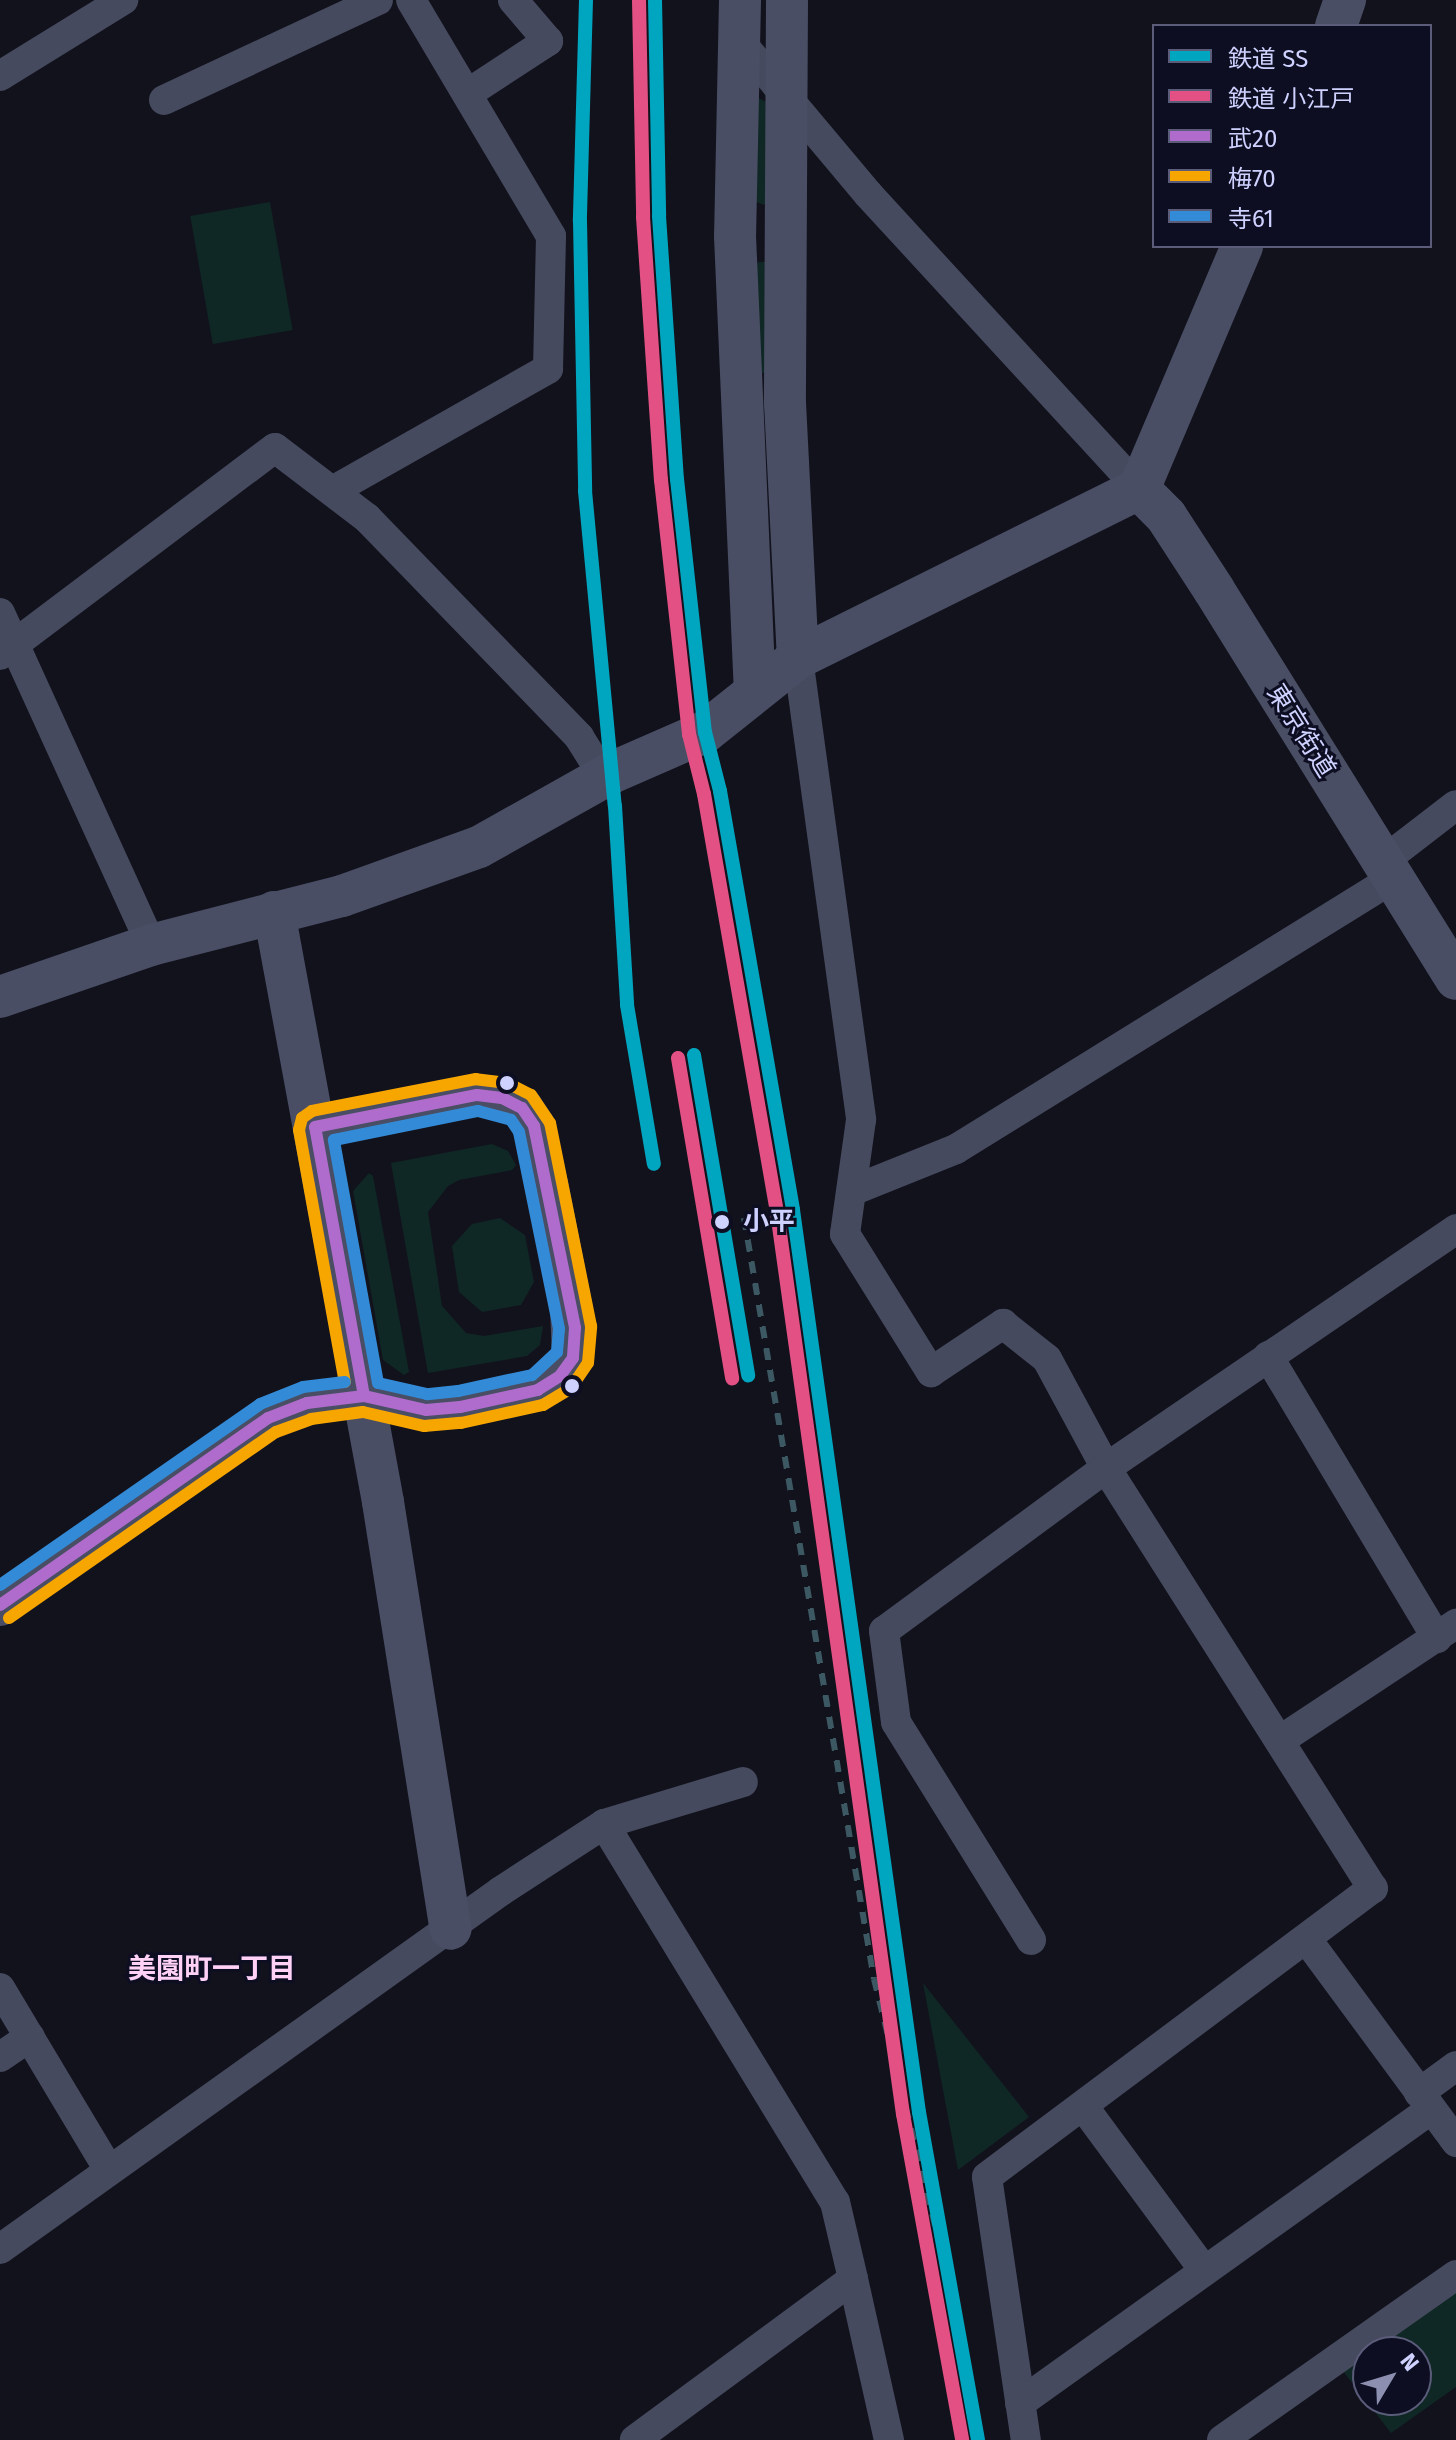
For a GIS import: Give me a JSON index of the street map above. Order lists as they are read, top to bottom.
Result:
{
  "streets": {
    "street": ["東京街道"]
  },
  "districts": ["美園町一丁目"],
  "places": ["小平"],
  "lines": [
    "rail line SS",
    "rail line 小江戸",
    "transit line 梅70",
    "transit line 武20",
    "transit line 寺61"
  ],
  "legend": [
    "鉄道 SS",
    "鉄道 小江戸",
    "武20",
    "梅70",
    "寺61"
  ],
  "north": "top right"
}
